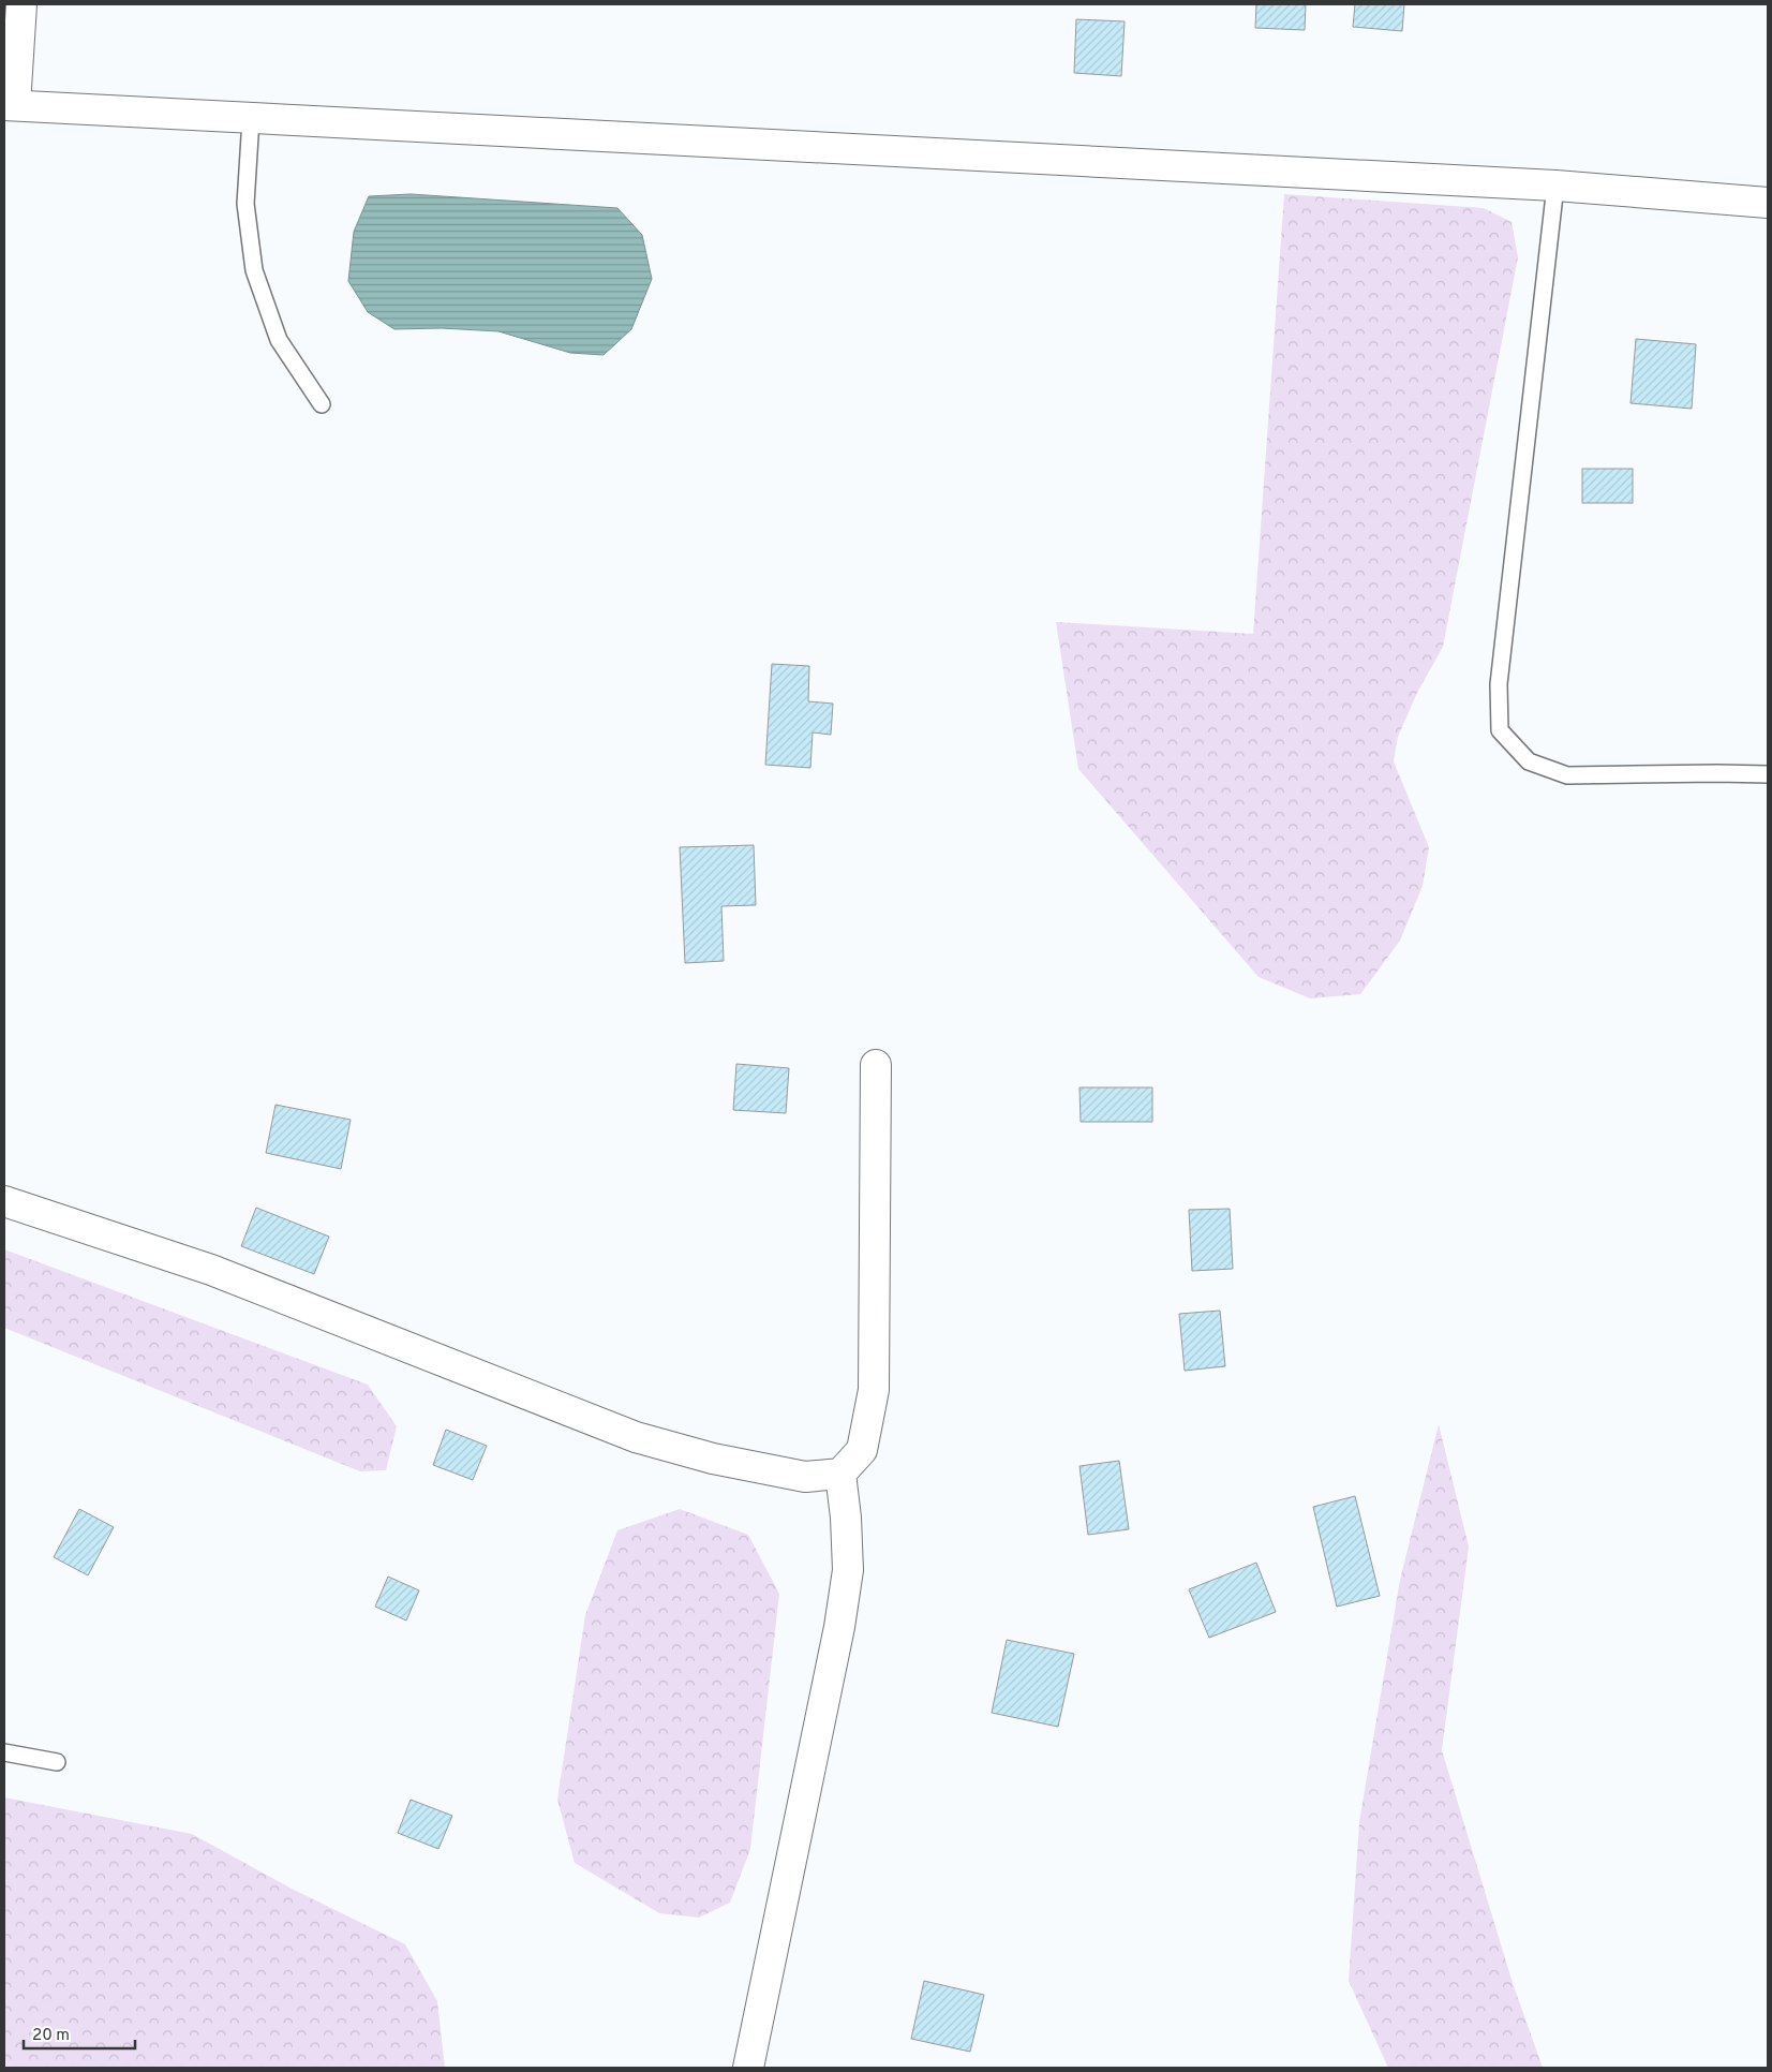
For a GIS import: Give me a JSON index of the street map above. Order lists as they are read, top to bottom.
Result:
{
  "scale_bar": "20 m"
}
